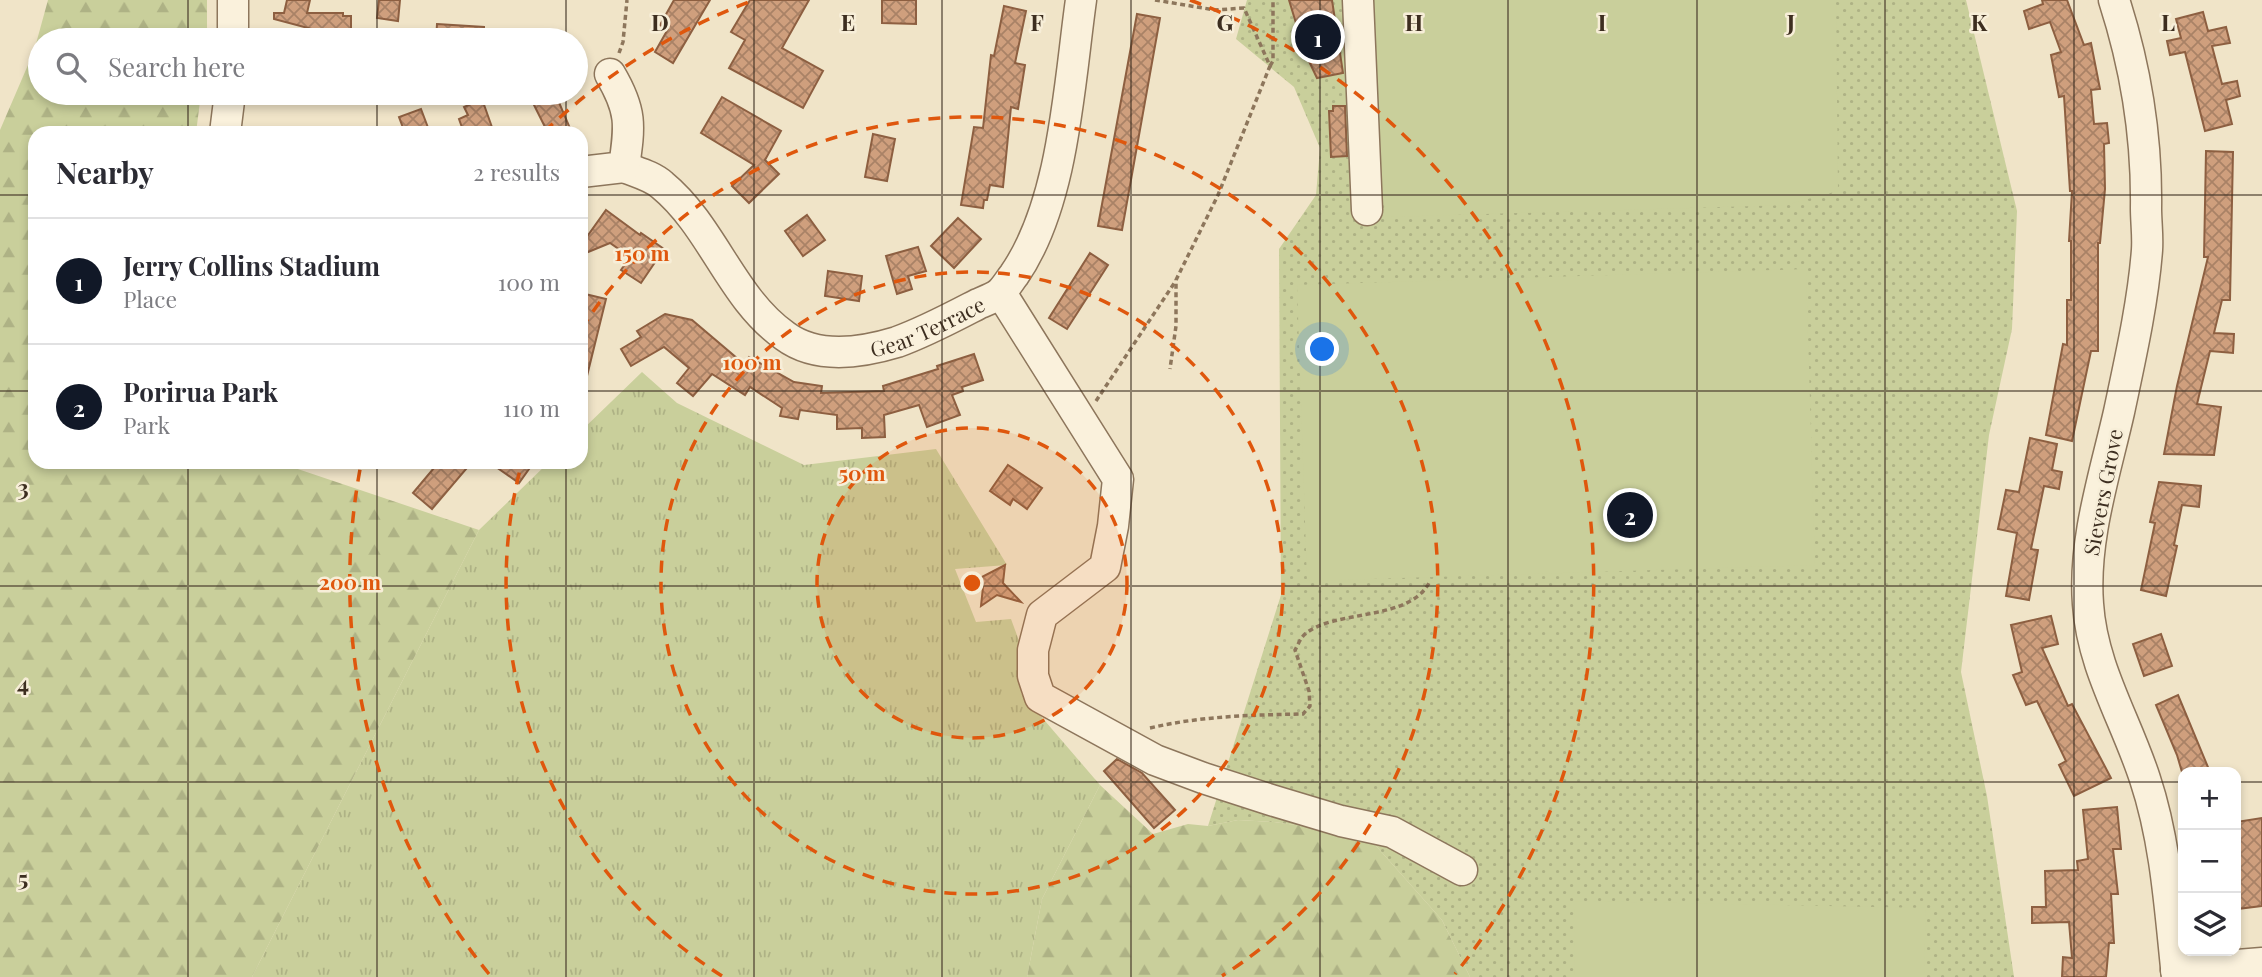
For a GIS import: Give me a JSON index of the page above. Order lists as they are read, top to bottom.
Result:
{
  "streets": {
    "street": ["Gear Terrace", "Sievers Grove"]
  },
  "page": {
    "pins": ["1", "2"],
    "search": "Search here",
    "heading": ["Nearby", "2 results"],
    "list": [
      {
        "mark": "1",
        "name": "Jerry Collins Stadium",
        "note": "Place",
        "value": "100 m"
      },
      {
        "mark": "2",
        "name": "Porirua Park",
        "note": "Park",
        "value": "110 m"
      }
    ],
    "map_buttons": ["+", "−"]
  },
  "grid": {
    "columns": [
      "D",
      "E",
      "F",
      "G",
      "H",
      "I",
      "J",
      "K",
      "L"
    ],
    "rows": ["3", "4", "5"]
  },
  "rings": [
    "150 m",
    "100 m",
    "50 m",
    "200 m"
  ]
}
